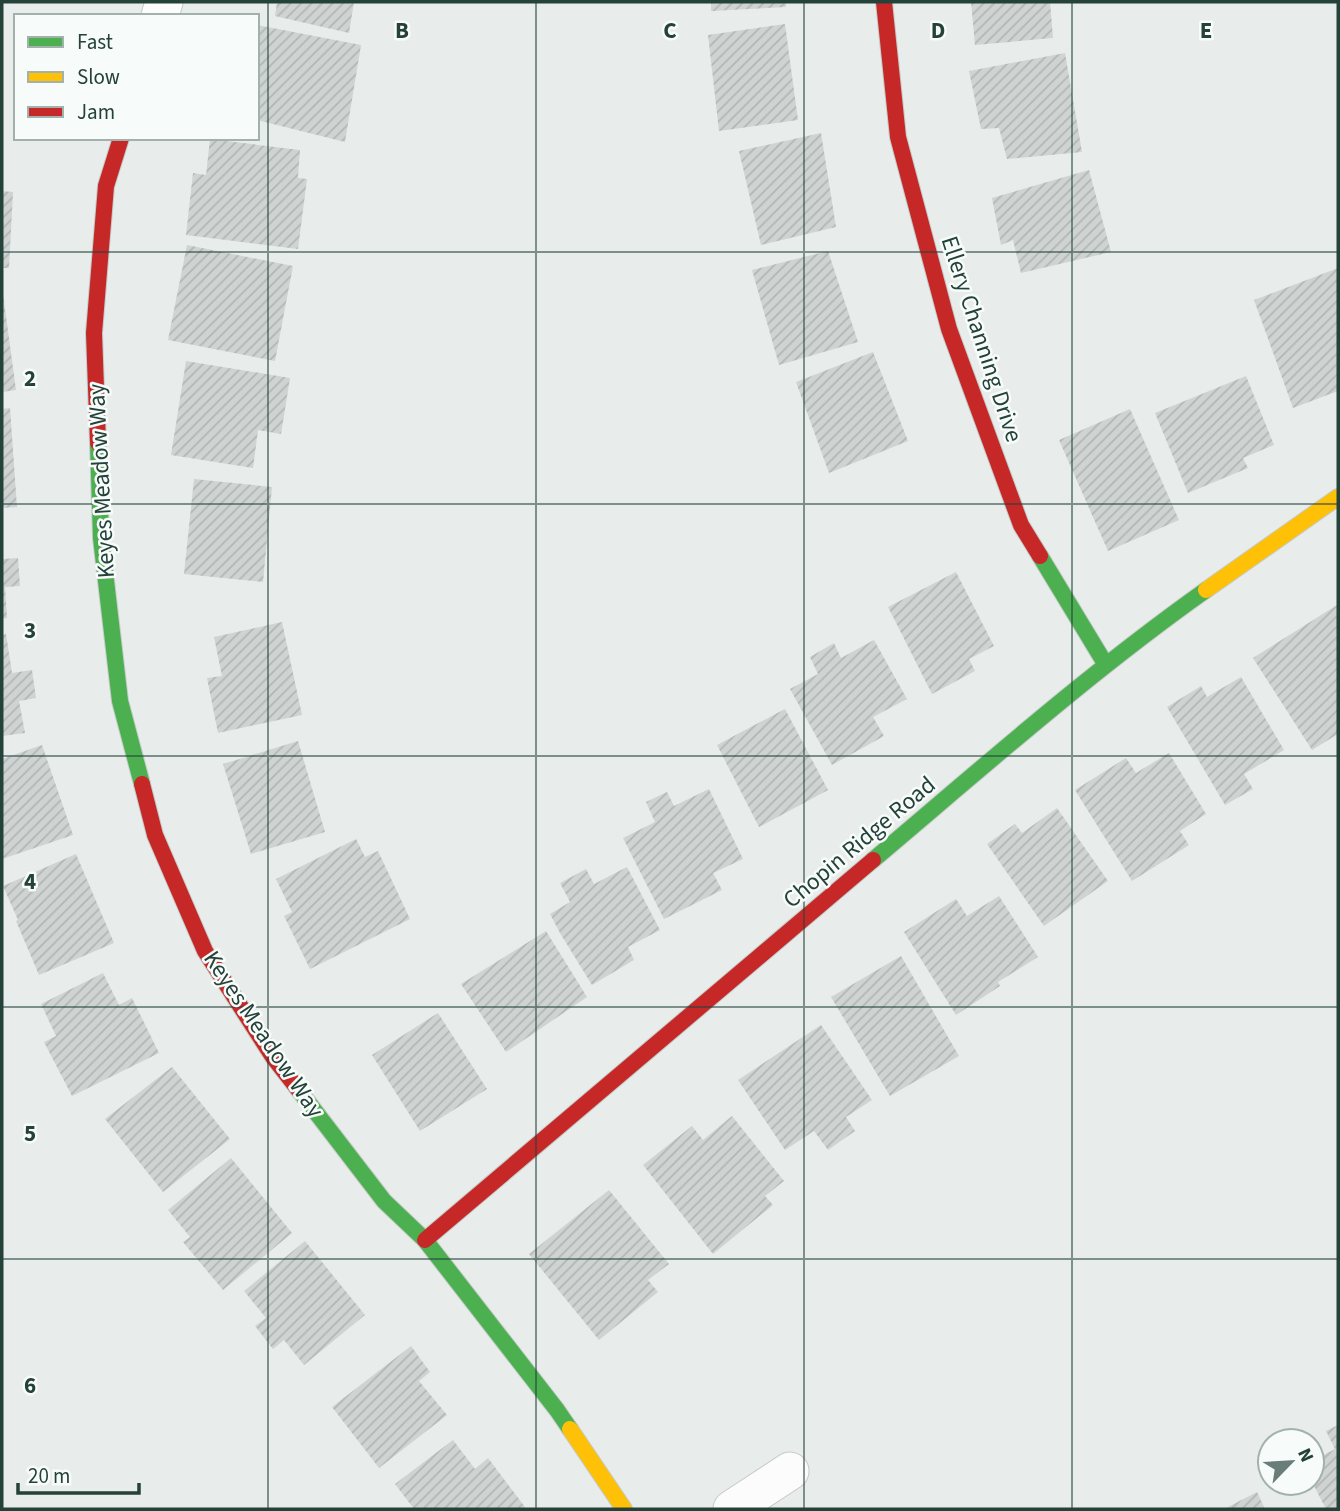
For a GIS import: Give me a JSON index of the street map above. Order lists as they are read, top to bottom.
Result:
{
  "streets": {
    "street": ["Ellery Channing Drive", "Keyes Meadow Way", "Chopin Ridge Road"]
  },
  "crossings": [
    ["Ellery Channing Drive", "Chopin Ridge Road"],
    ["Keyes Meadow Way", "Chopin Ridge Road"]
  ],
  "legend": ["Fast", "Slow", "Jam"],
  "scale_bar": "20 m",
  "north": "top right",
  "grid": {
    "columns": [
      "B",
      "C",
      "D",
      "E"
    ],
    "rows": [
      "2",
      "3",
      "4",
      "5",
      "6"
    ]
  }
}
